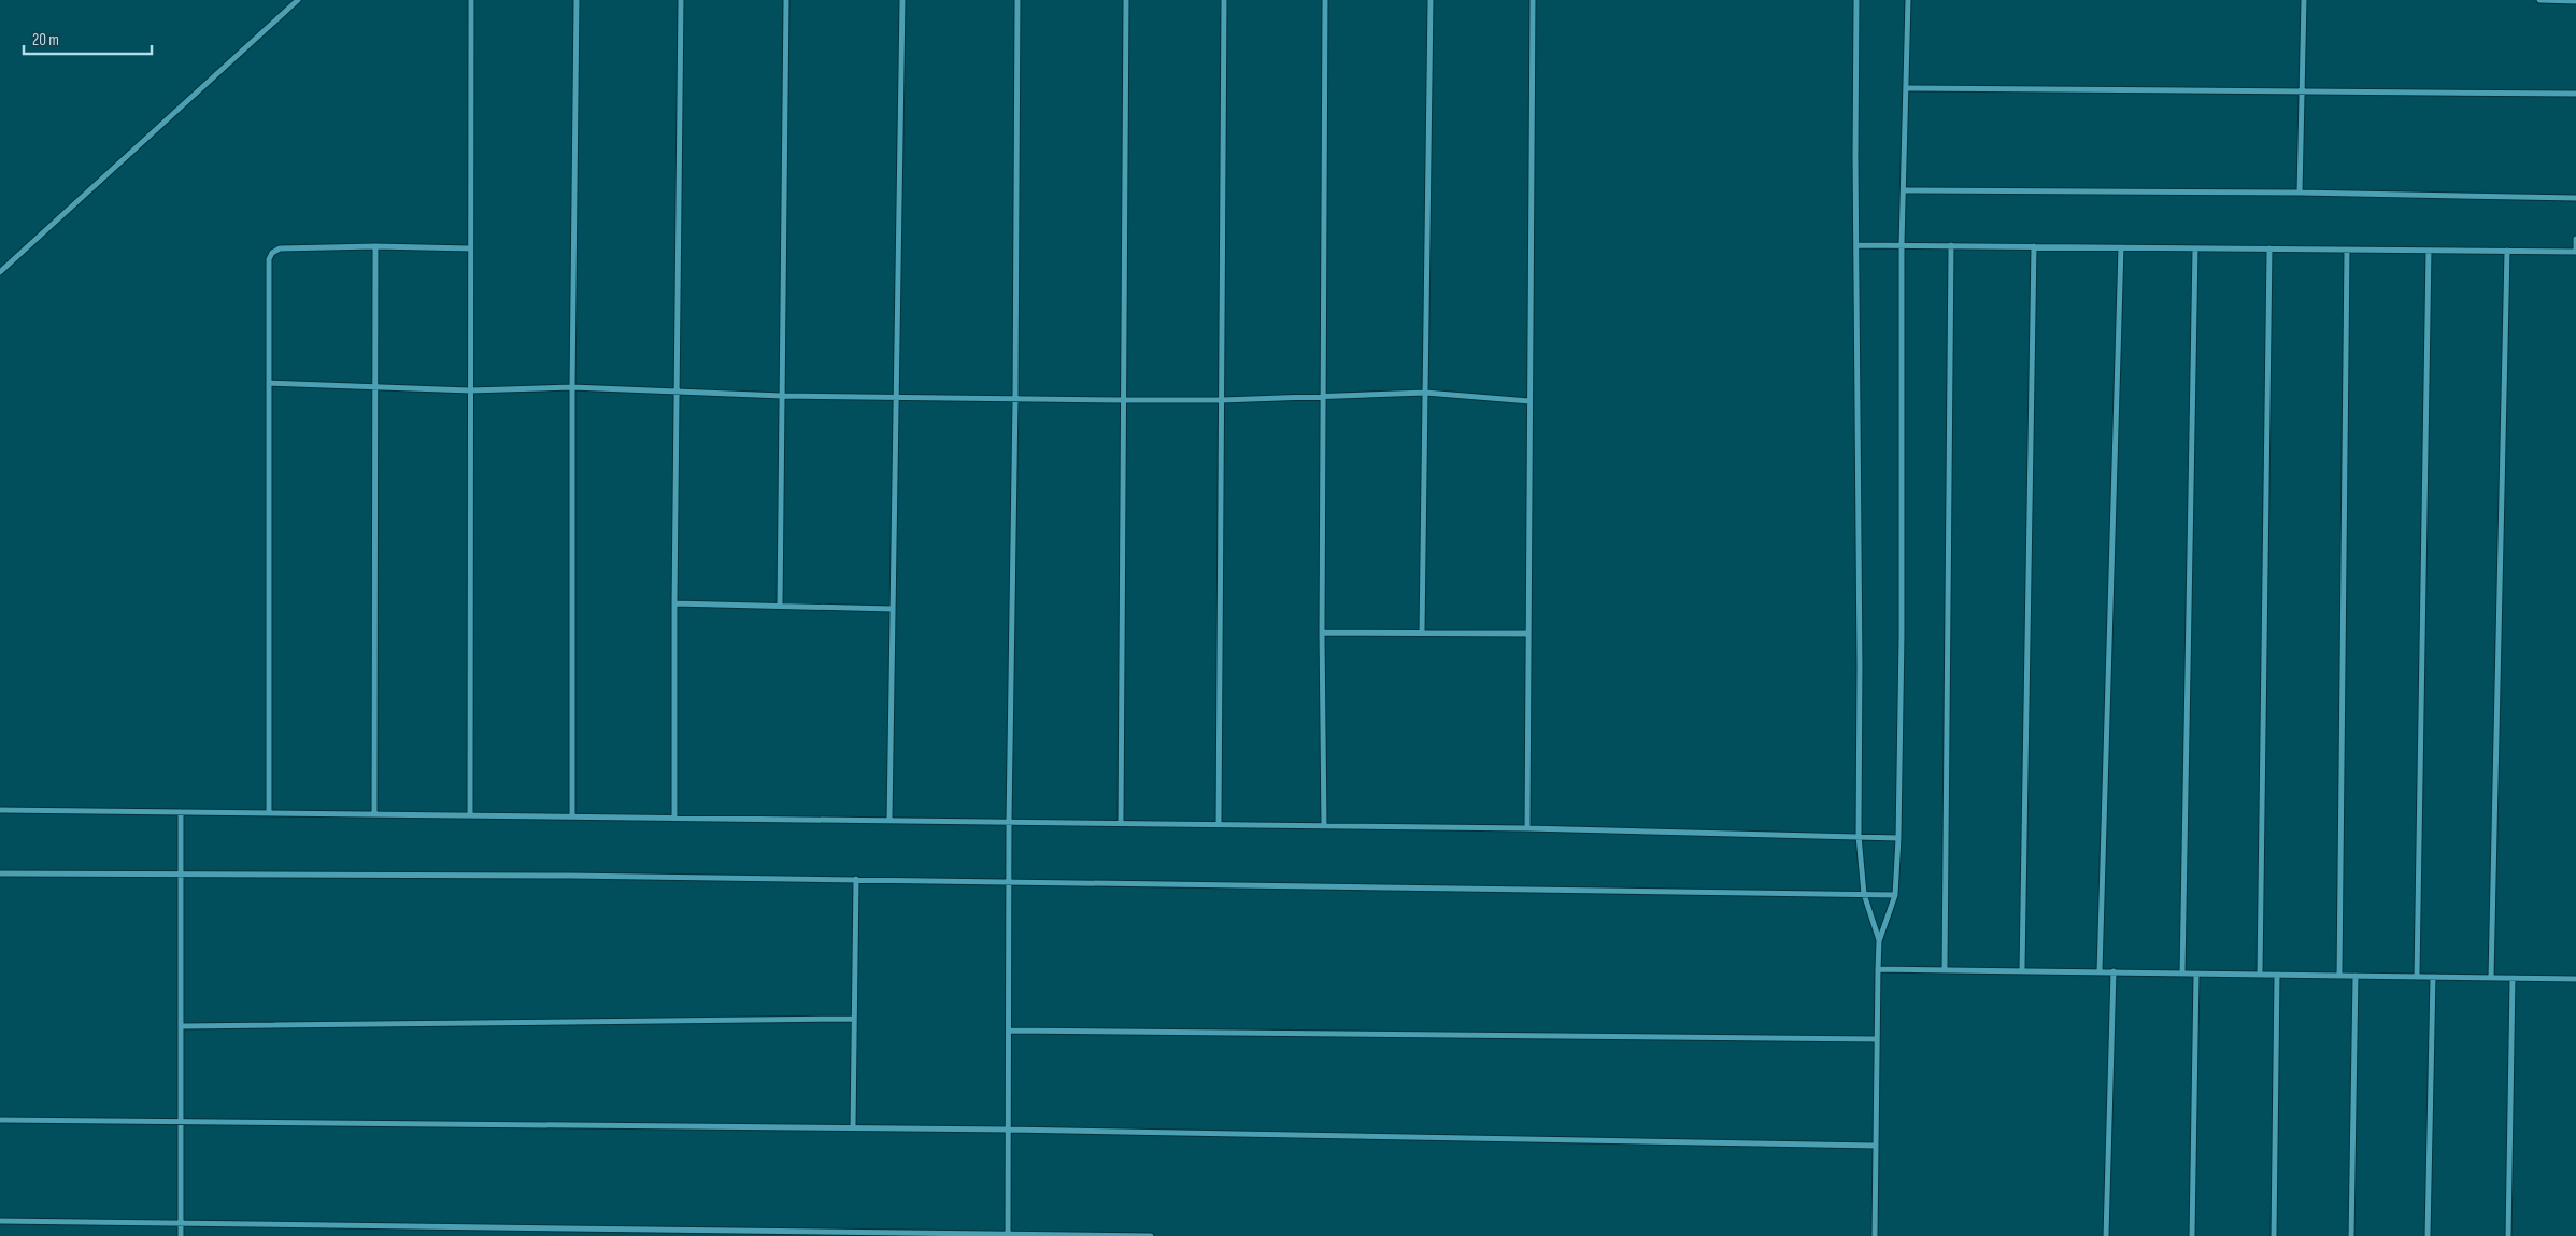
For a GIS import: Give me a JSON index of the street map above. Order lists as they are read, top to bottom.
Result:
{
  "scale_bar": "20 m"
}
